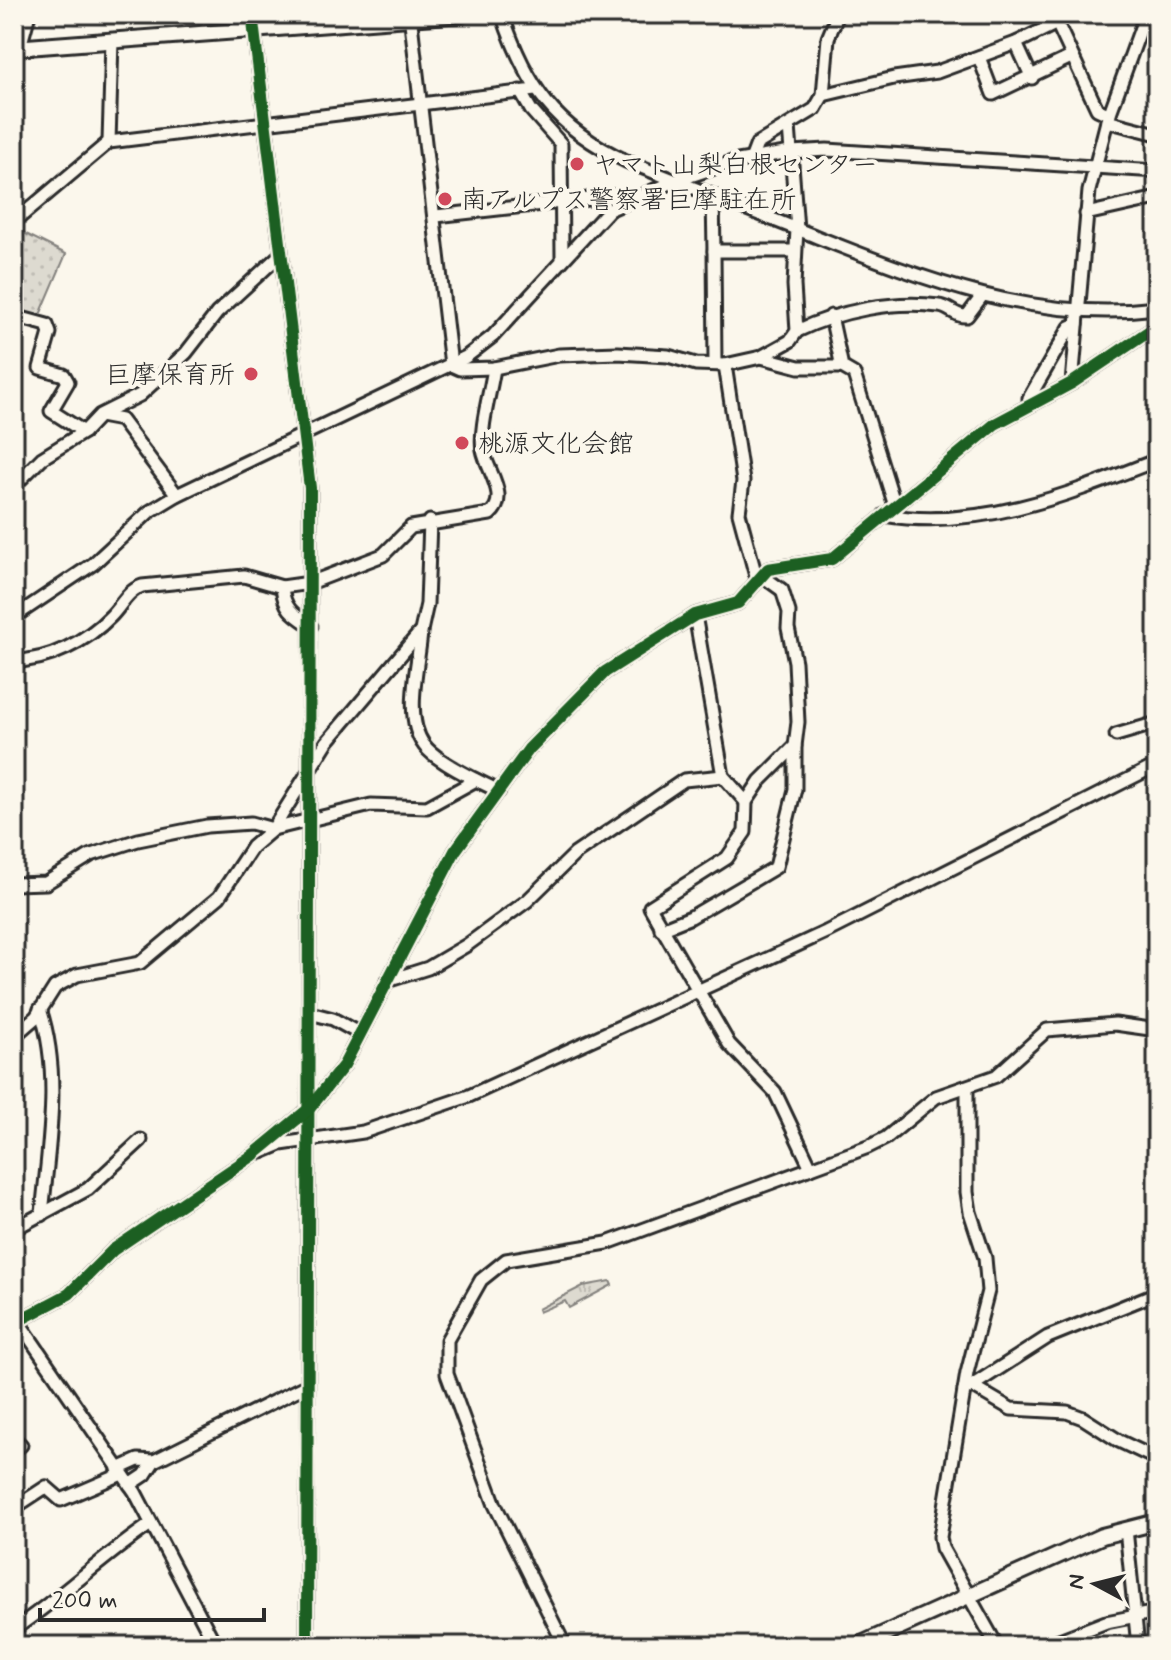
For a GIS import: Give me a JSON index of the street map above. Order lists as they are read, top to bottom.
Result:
{
  "places": [
    "ヤマト山梨白根センター",
    "南アルプス警察署巨摩駐在所",
    "巨摩保育所",
    "桃源文化会館"
  ],
  "scale_bar": "200 m",
  "north": "left"
}
